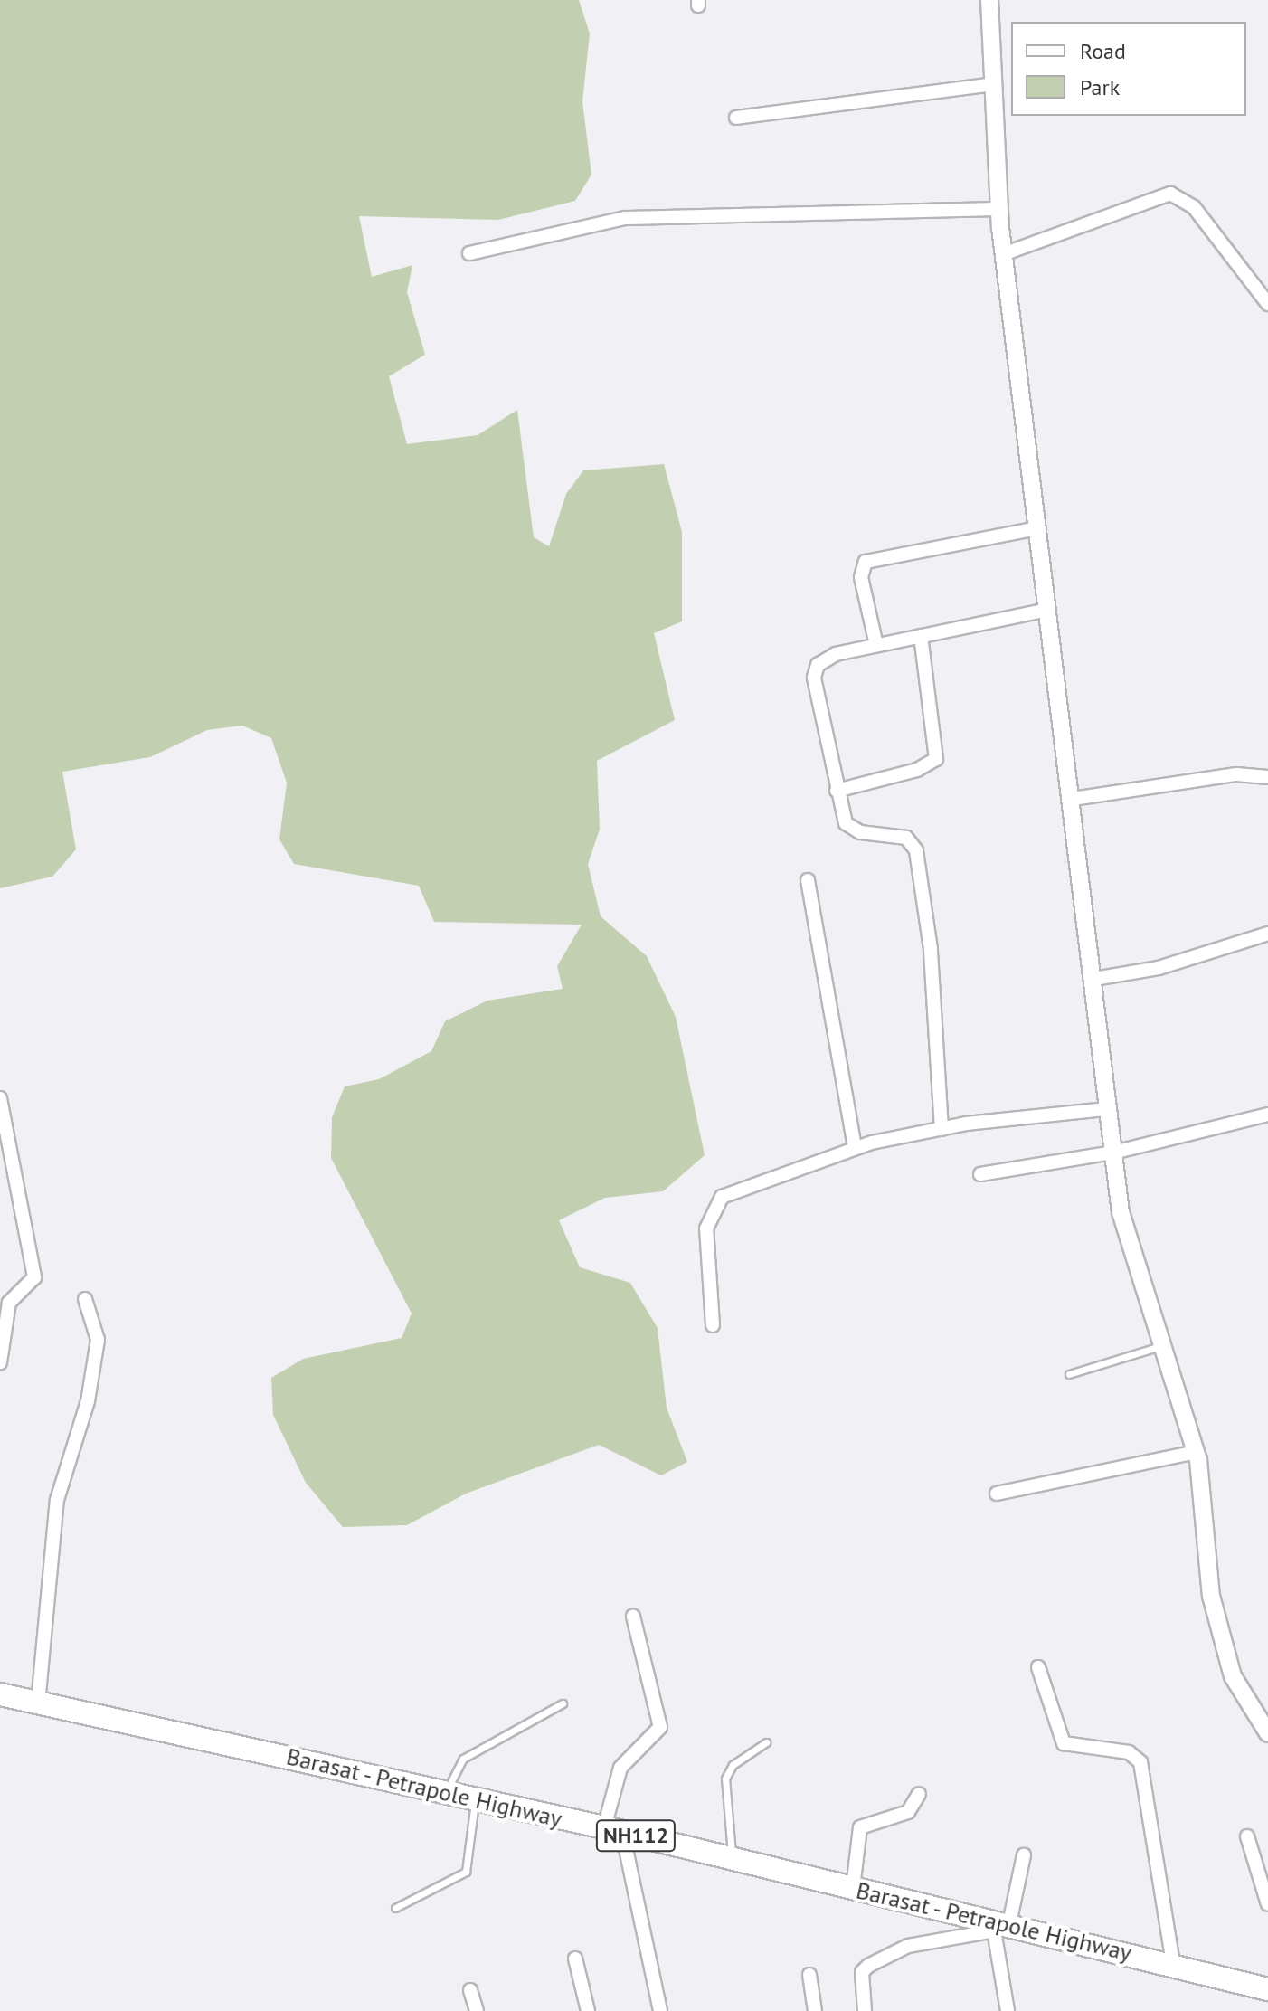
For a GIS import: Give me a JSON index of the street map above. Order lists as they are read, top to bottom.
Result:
{
  "streets": {
    "highway": ["Barasat - Petrapole Highway", "NH112"]
  },
  "legend": ["Road", "Park"]
}
